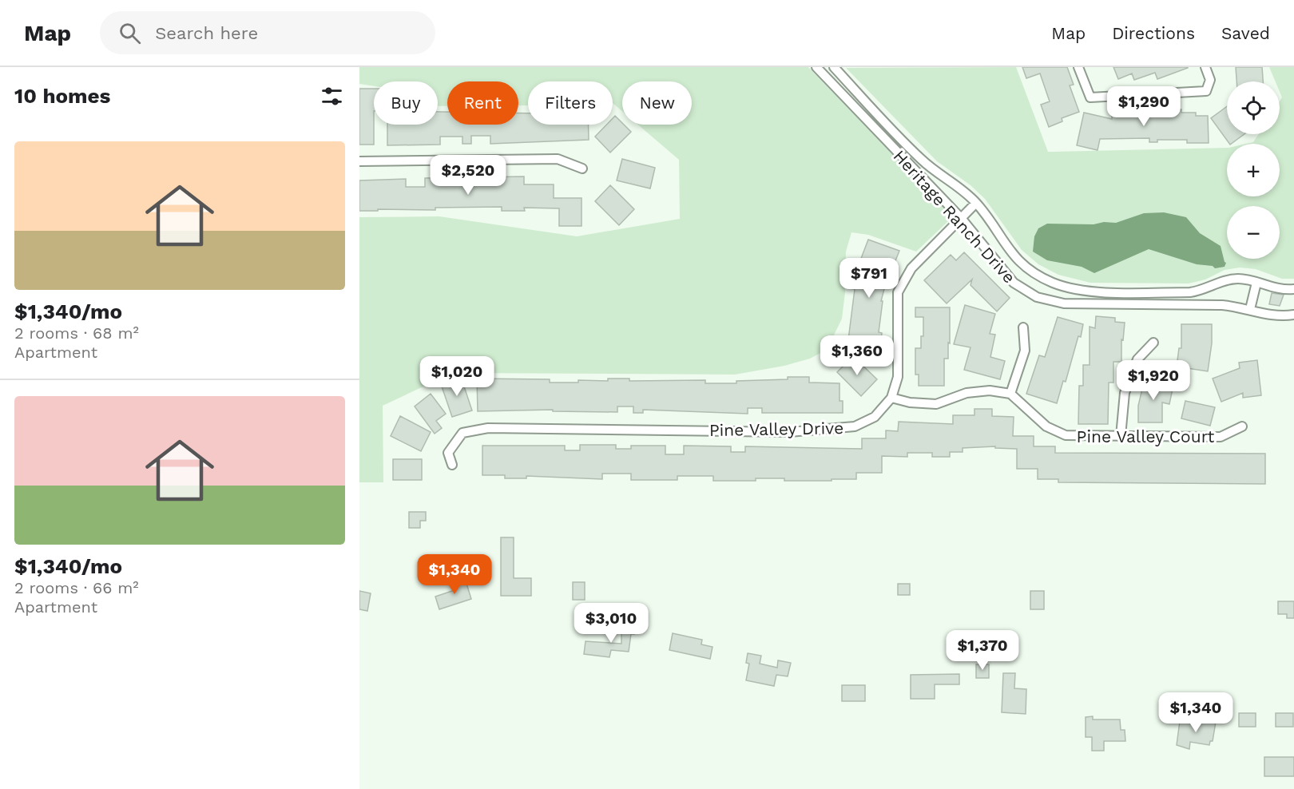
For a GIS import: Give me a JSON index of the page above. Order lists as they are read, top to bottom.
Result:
{
  "streets": {
    "street": ["Heritage Ranch Drive", "Pine Valley Drive", "Pine Valley Court"]
  },
  "crossings": [
    ["Heritage Ranch Drive", "Pine Valley Drive"]
  ],
  "page": {
    "header": "Map",
    "search": "Search here",
    "nav": ["Map", "Directions", "Saved"],
    "heading": "10 homes",
    "map_buttons": ["+", "−"],
    "chip": [
      "Buy",
      "Rent",
      "Filters",
      "New"
    ],
    "price": [
      "$1,290",
      "$2,520",
      "$791",
      "$1,360",
      "$1,020",
      "$1,920",
      "$1,340",
      "$3,010",
      "$1,370",
      "$1,340"
    ],
    "list": [
      {
        "name": "$1,340/mo",
        "note": "2 rooms · 68 m² · Apartment"
      },
      {
        "name": "$1,340/mo",
        "note": "2 rooms · 66 m² · Apartment"
      }
    ]
  }
}
